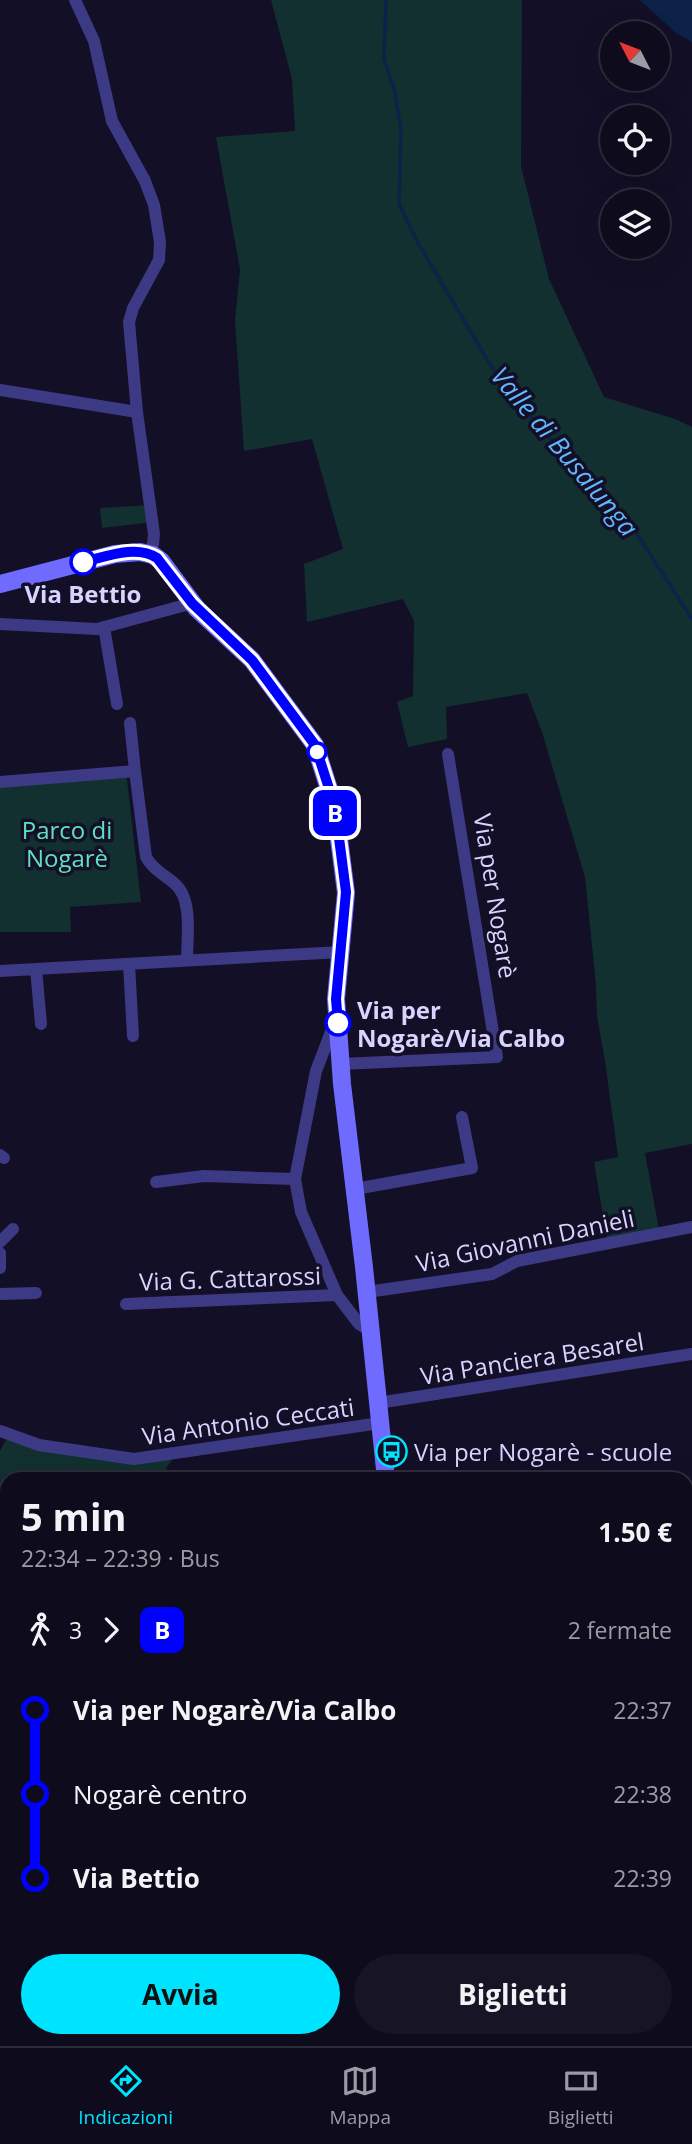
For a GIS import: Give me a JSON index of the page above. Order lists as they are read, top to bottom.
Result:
{
  "streets": {
    "street": [
      "Via per Nogarè",
      "Via Giovanni Danieli",
      "Via G. Cattarossi",
      "Via Panciera Besarel",
      "Via Antonio Ceccati"
    ]
  },
  "water": ["Valle di Busalunga"],
  "parks": ["Parco di Nogarè"],
  "places": {
    "other": ["Via Bettio", "Via per Nogarè/Via Calbo"],
    "bus stop": ["Via per Nogarè - scuole"]
  },
  "lines": ["bus line B"],
  "north": "top left",
  "page": {
    "on_map": "B",
    "heading": ["5 min", "22:34 – 22:39 · Bus", "1.50 €"],
    "legs": ["3", "B", "2 fermate"],
    "list": [
      {
        "name": "Via per Nogarè/Via Calbo",
        "value": "22:37"
      },
      {
        "name": "Nogarè centro",
        "value": "22:38"
      },
      {
        "name": "Via Bettio",
        "value": "22:39"
      }
    ],
    "buttons": ["Avvia", "Biglietti"],
    "tabs": ["Indicazioni", "Mappa", "Biglietti"]
  }
}
